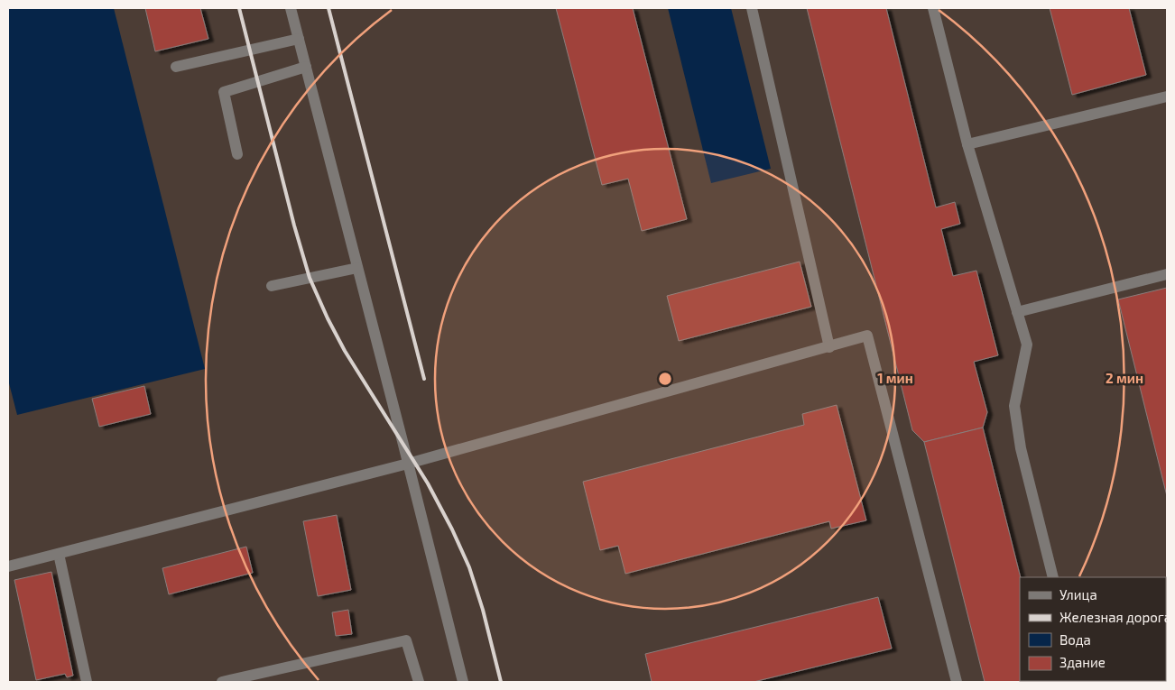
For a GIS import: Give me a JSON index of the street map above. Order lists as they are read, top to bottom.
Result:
{
  "legend": [
    "Улица",
    "Железная дорога",
    "Вода",
    "Здание"
  ],
  "rings": ["1 мин", "2 мин"]
}
